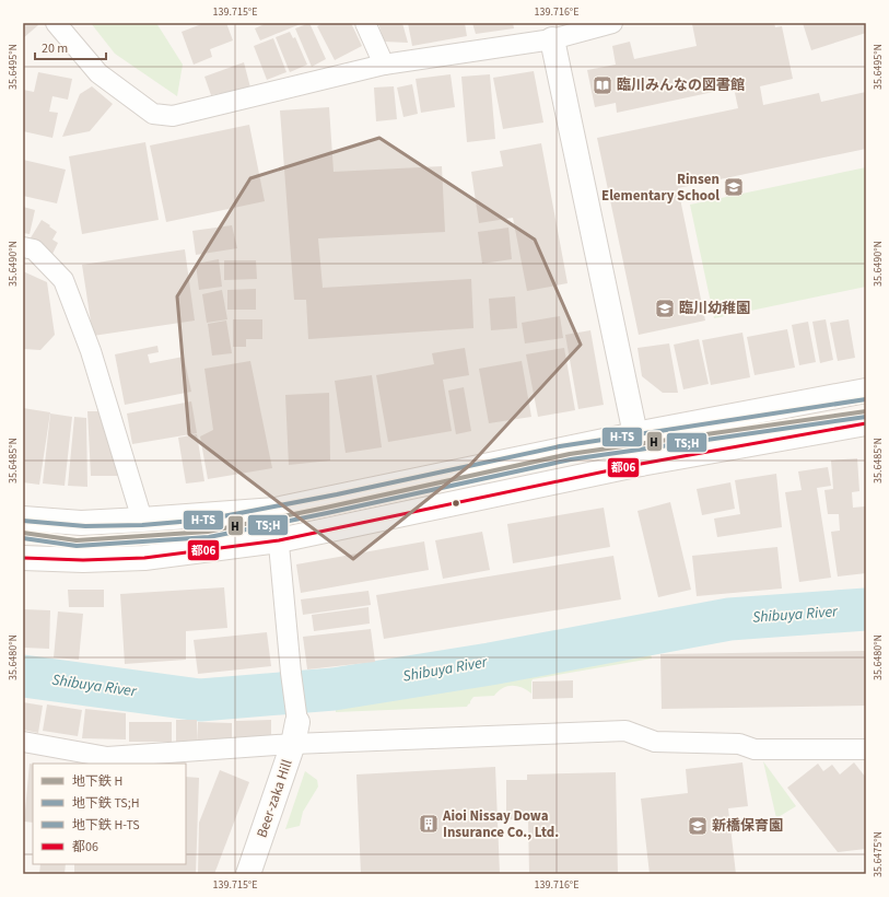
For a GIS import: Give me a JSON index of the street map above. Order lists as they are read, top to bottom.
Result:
{
  "streets": {
    "main road": ["Beer-zaka Hill"]
  },
  "water": ["Shibuya River"],
  "places": {
    "library": ["臨川みんなの図書館"],
    "school or university": ["Rinsen Elementary School", "臨川幼稚園", "新橋保育園"],
    "building": ["Aioi Nissay Dowa Insurance Co., Ltd."]
  },
  "lines": [
    "metro line H-TS",
    "metro line H",
    "metro line TS;H",
    "transit line 都06"
  ],
  "legend": [
    "地下鉄 H",
    "地下鉄 TS;H",
    "地下鉄 H-TS",
    "都06"
  ],
  "scale_bar": "20 m",
  "coordinates": [
    "139.715°E",
    "139.716°E",
    "35.6495°N",
    "35.6490°N",
    "35.6485°N",
    "35.6480°N",
    "35.6475°N"
  ]
}
